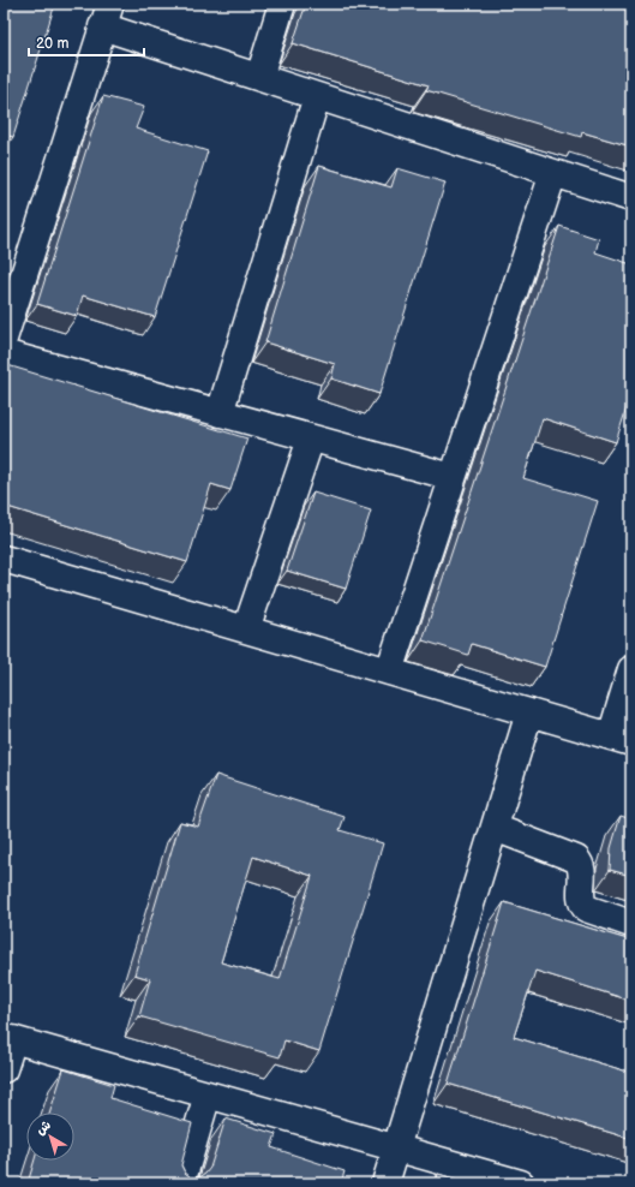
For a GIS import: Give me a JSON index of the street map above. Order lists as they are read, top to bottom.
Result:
{
  "scale_bar": "20 m",
  "north": "top left"
}
